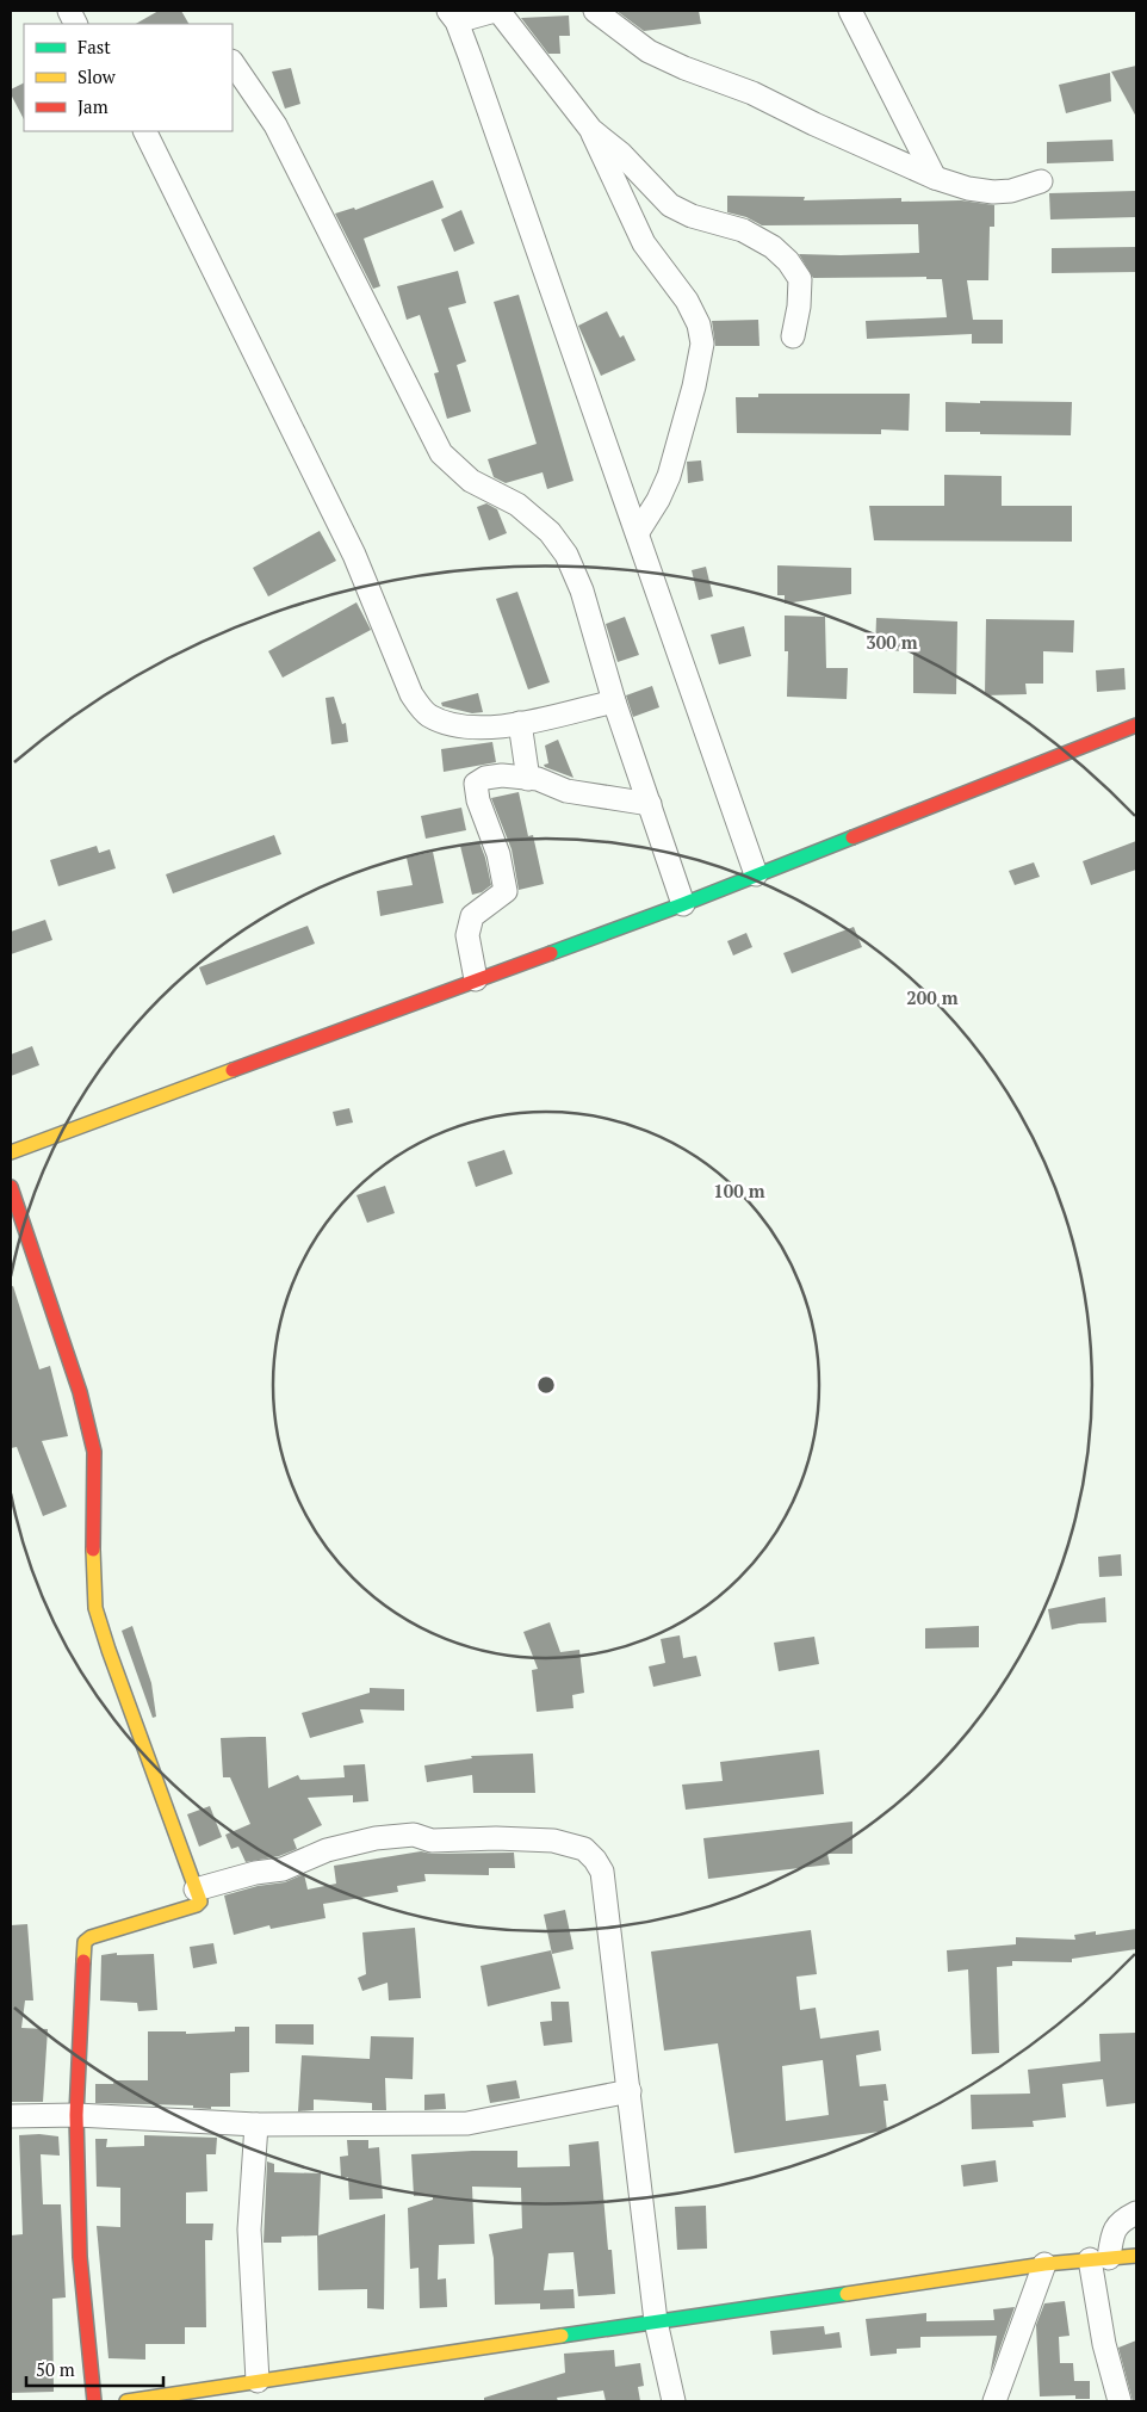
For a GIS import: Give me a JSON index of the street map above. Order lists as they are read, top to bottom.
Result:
{
  "legend": ["Fast", "Slow", "Jam"],
  "scale_bar": "50 m",
  "rings": ["300 m", "200 m", "100 m"]
}
